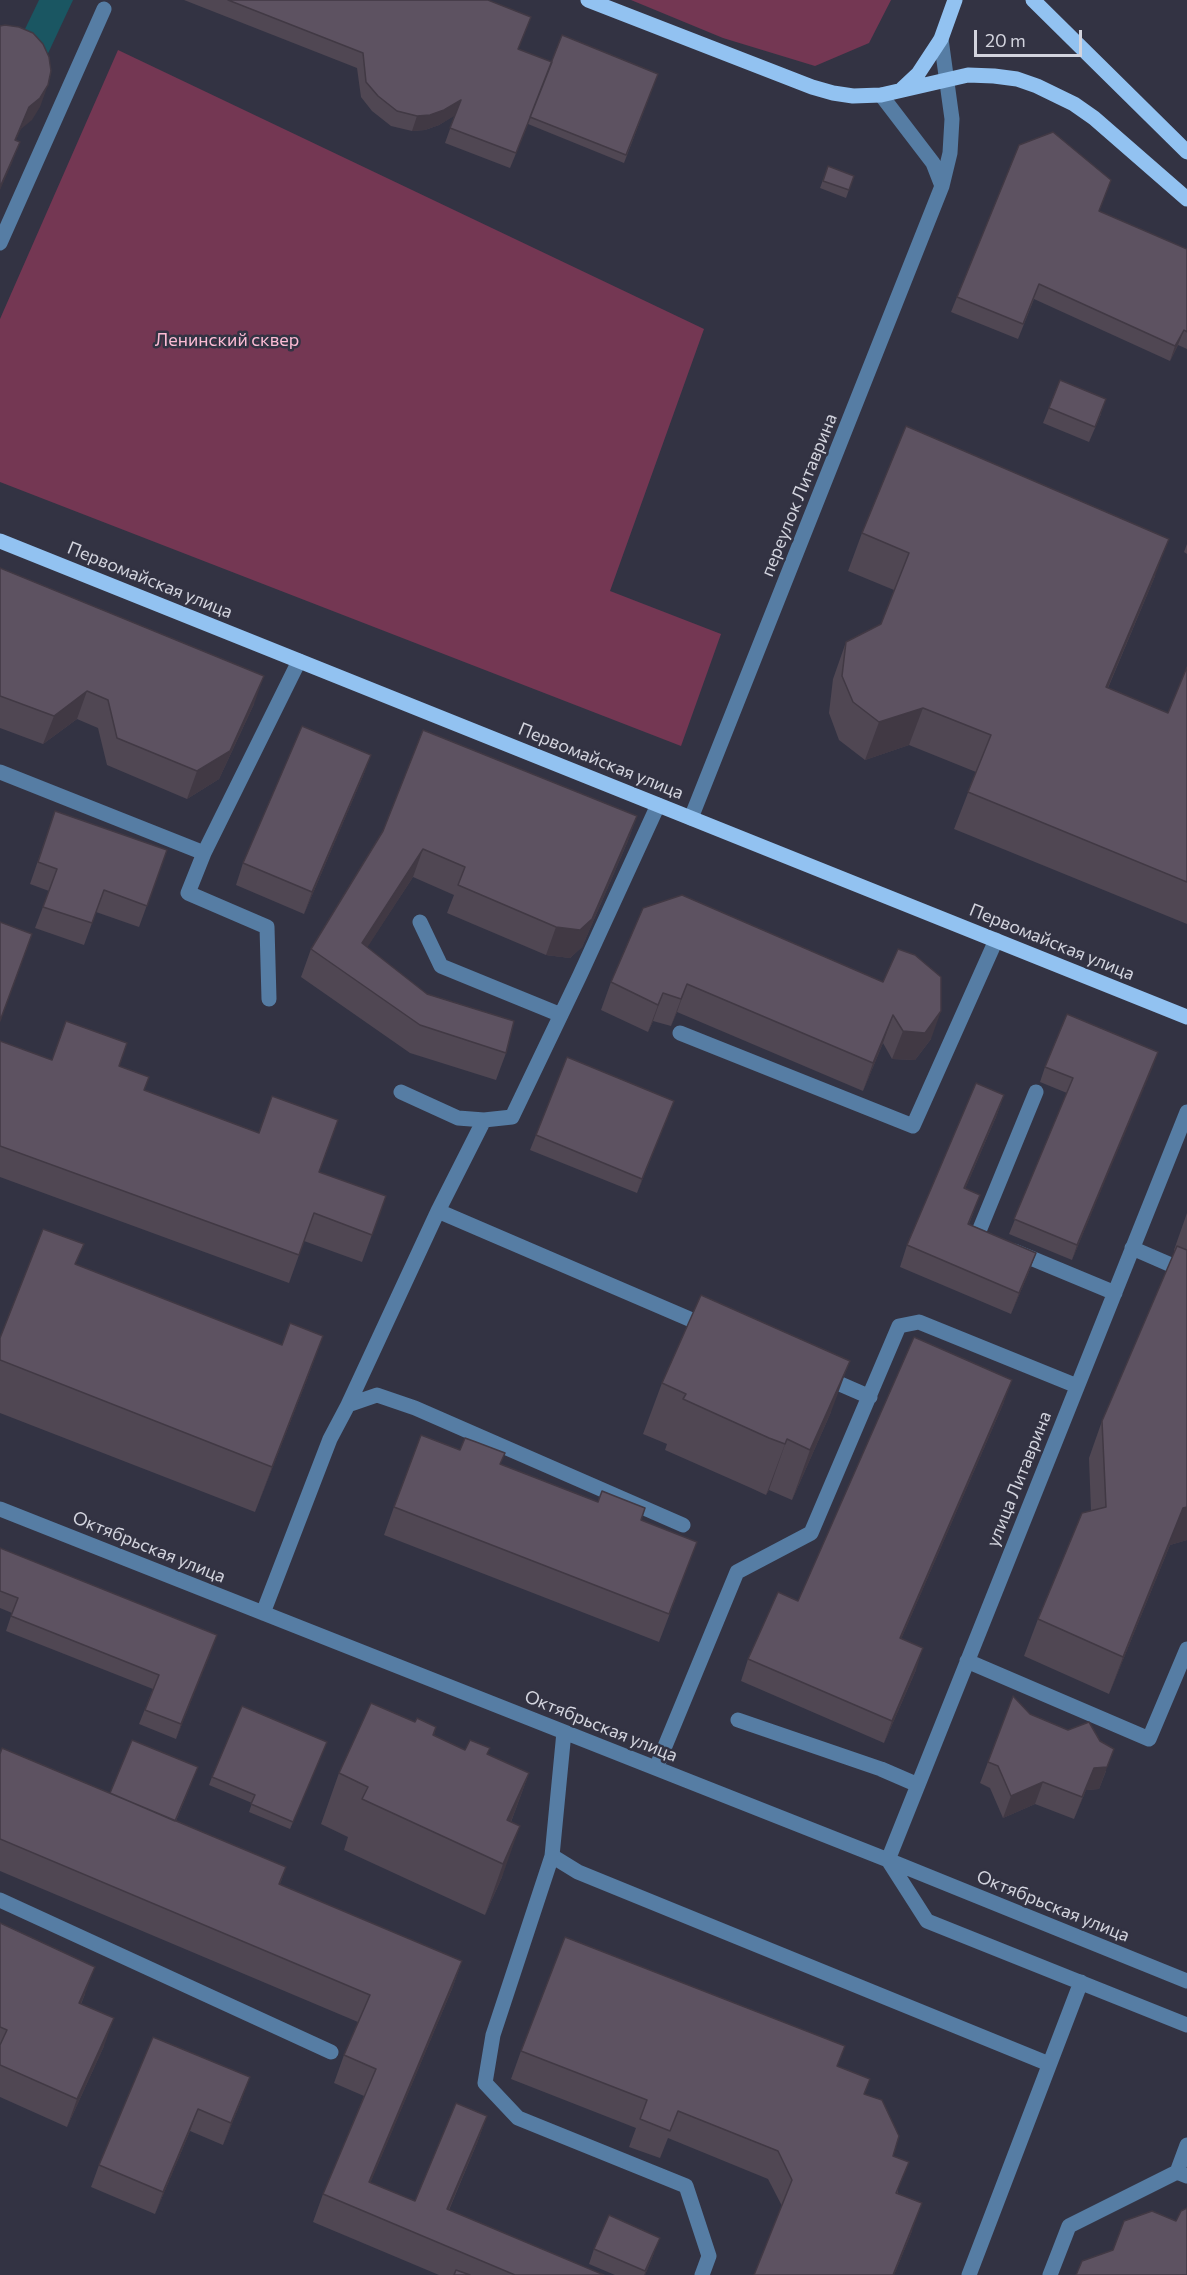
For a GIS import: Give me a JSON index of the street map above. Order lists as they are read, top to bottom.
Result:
{
  "streets": {
    "main road": ["Первомайская улица"],
    "street": ["переулок Литаврина", "улица Литаврина", "Октябрьская улица"]
  },
  "crossings": [
    ["переулок Литаврина", "Первомайская улица"],
    ["улица Литаврина", "Октябрьская улица"]
  ],
  "parks": ["Ленинский сквер"],
  "scale_bar": "20 m"
}
